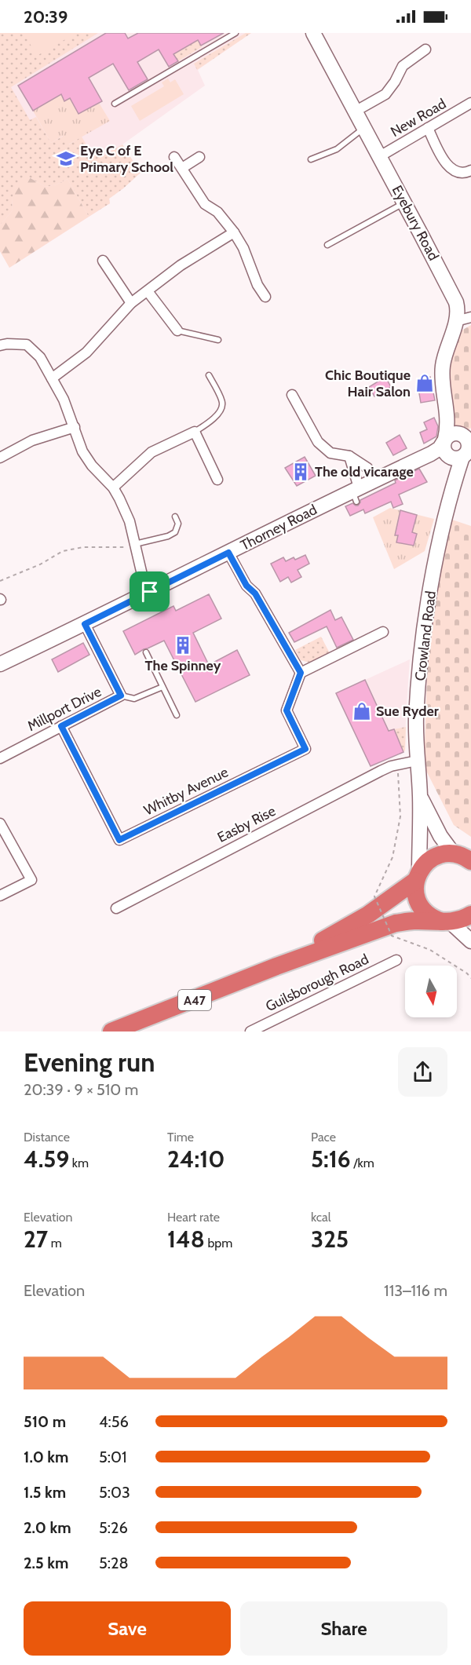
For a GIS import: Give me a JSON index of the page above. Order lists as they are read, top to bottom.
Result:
{
  "streets": {
    "highway": ["A47"],
    "street": [
      "New Road",
      "Eyebury Road",
      "Thorney Road",
      "Crowland Road",
      "Millport Drive",
      "Whitby Avenue",
      "Easby Rise",
      "Guilsborough Road"
    ]
  },
  "crossings": [
    ["New Road", "Eyebury Road"],
    ["Eyebury Road", "Thorney Road"],
    ["Eyebury Road", "Crowland Road"],
    ["Thorney Road", "Crowland Road"],
    ["Thorney Road", "Millport Drive"],
    ["Crowland Road", "Easby Rise"],
    ["Crowland Road", "A47"],
    ["Millport Drive", "Whitby Avenue"]
  ],
  "places": {
    "school or university": ["Eye C of E Primary School"],
    "shop": ["Chic Boutique Hair Salon", "Sue Ryder"],
    "building": ["The old vicarage", "The Spinney"]
  },
  "north": "bottom",
  "page": {
    "status": "20:39",
    "heading": ["Evening run", "20:39 · 9 × 510 m"],
    "stats": [
      ["Distance", "4.59 km"],
      ["Time", "24:10"],
      ["Pace", "5:16 /km"],
      ["Elevation", "27 m"],
      ["Heart rate", "148 bpm"],
      ["kcal", "325"]
    ],
    "chart": ["Elevation", "113–116 m"],
    "list": [
      {
        "name": "510 m",
        "note": "4:56"
      },
      {
        "name": "1.0 km",
        "note": "5:01"
      },
      {
        "name": "1.5 km",
        "note": "5:03"
      },
      {
        "name": "2.0 km",
        "note": "5:26"
      },
      {
        "name": "2.5 km",
        "note": "5:28"
      }
    ],
    "buttons": ["Save", "Share"]
  }
}
